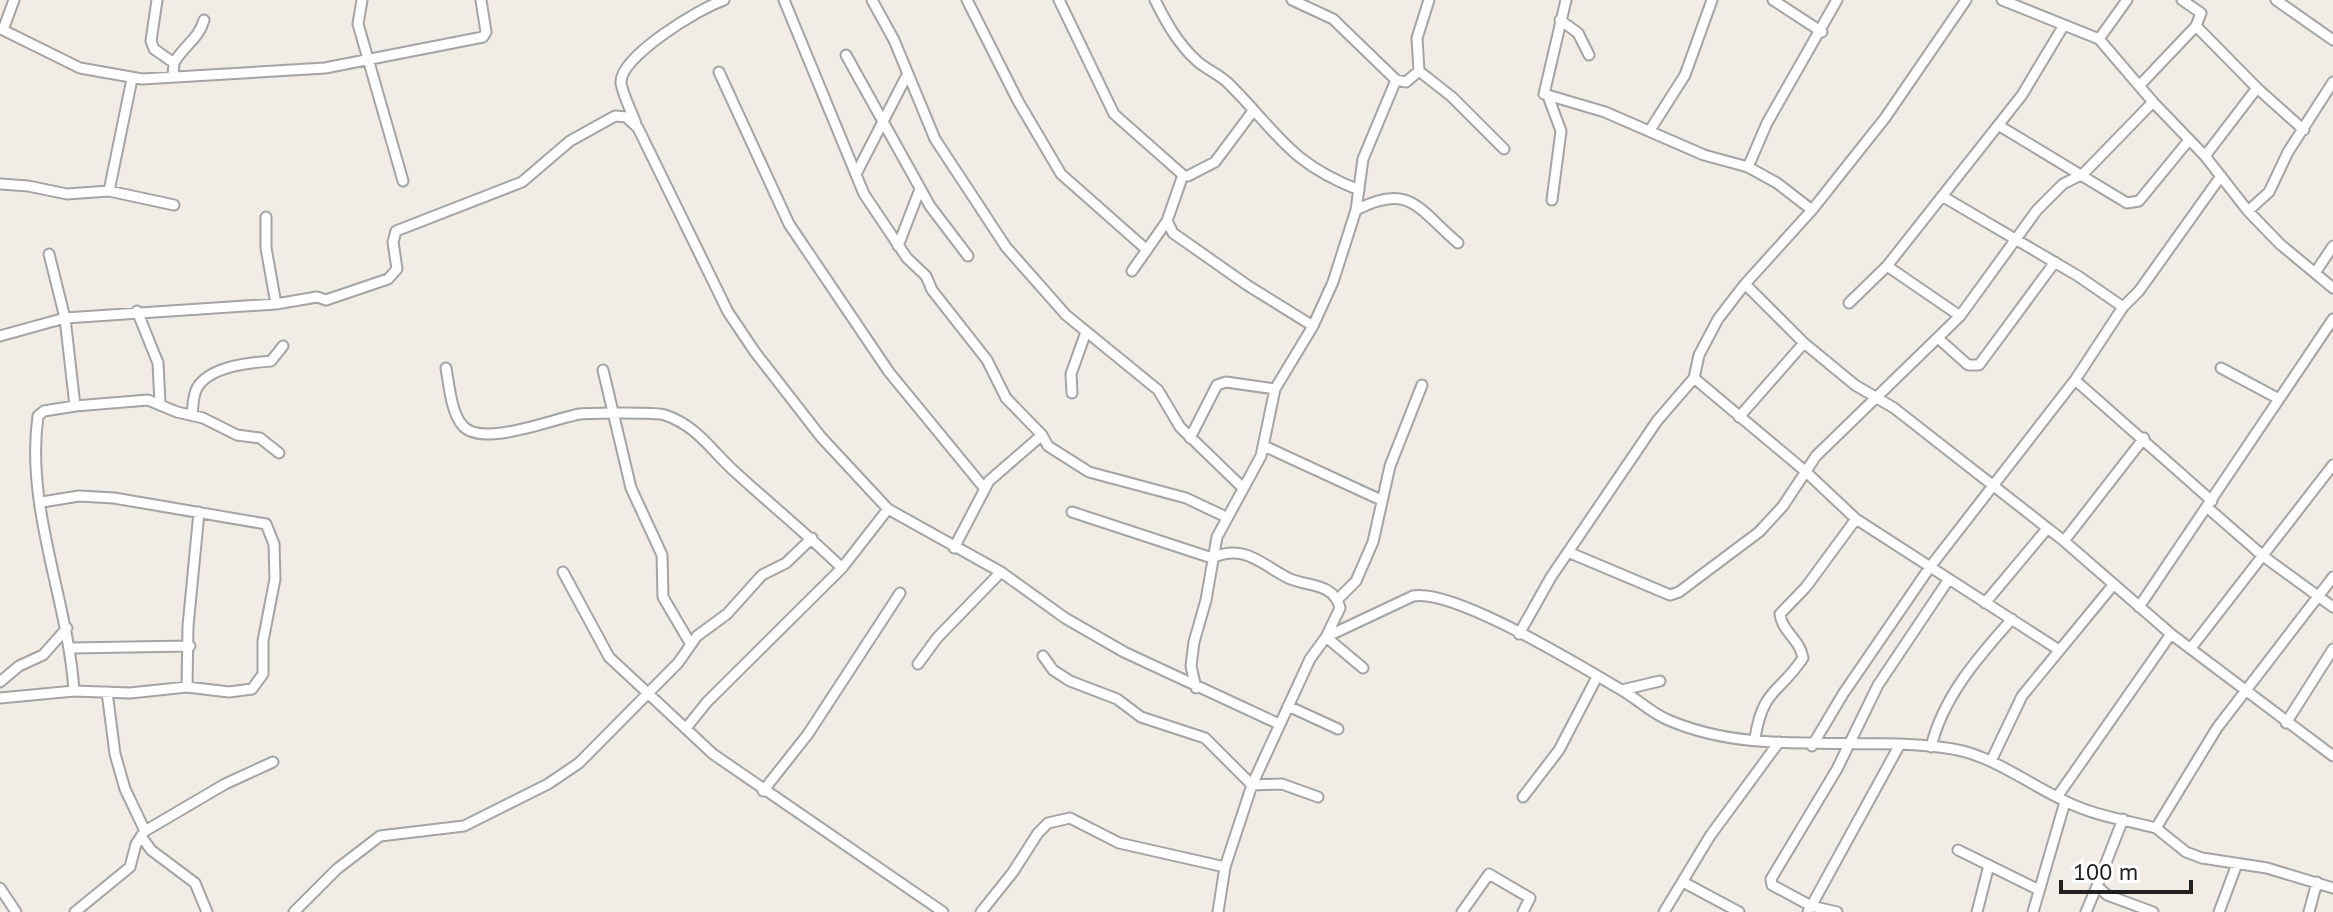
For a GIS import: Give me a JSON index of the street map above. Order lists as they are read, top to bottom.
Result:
{
  "scale_bar": "100 m"
}
